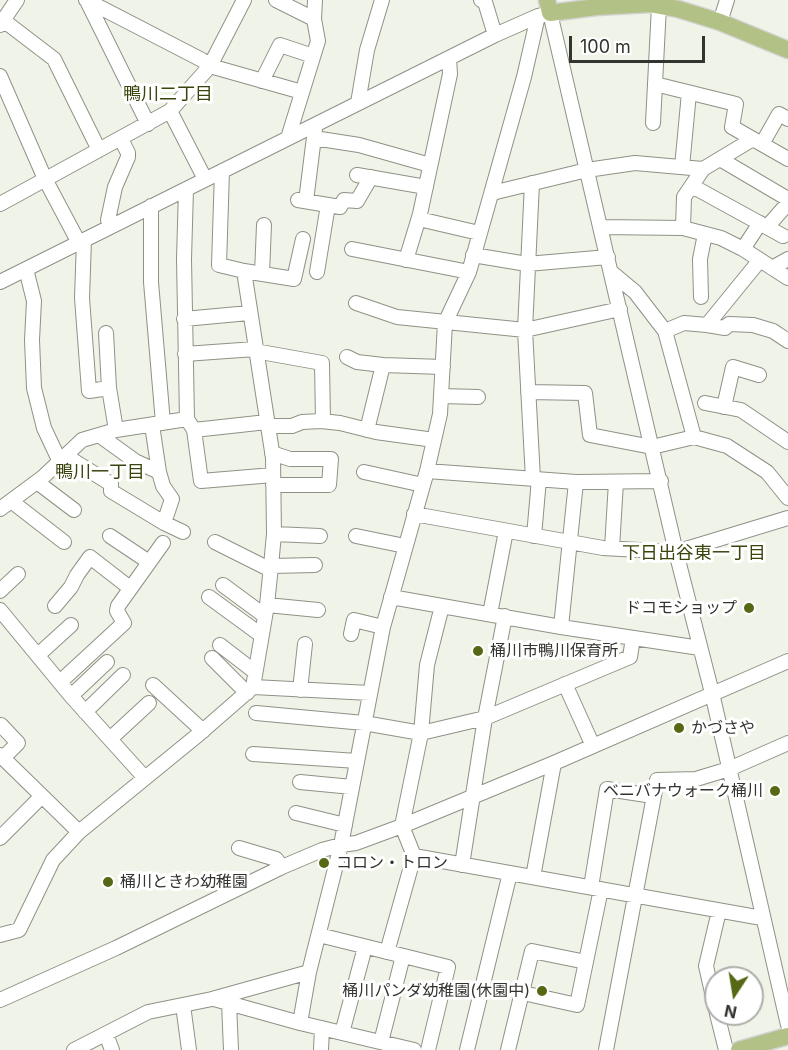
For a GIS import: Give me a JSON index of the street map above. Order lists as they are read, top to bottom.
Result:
{
  "districts": ["鴨川二丁目", "鴨川一丁目", "下日出谷東一丁目"],
  "places": [
    "ドコモショップ",
    "桶川市鴨川保育所",
    "かづさや",
    "ベニバナウォーク桶川",
    "コロン・トロン",
    "桶川ときわ幼稚園",
    "桶川パンダ幼稚園(休園中)"
  ],
  "scale_bar": "100 m",
  "north": "bottom"
}
